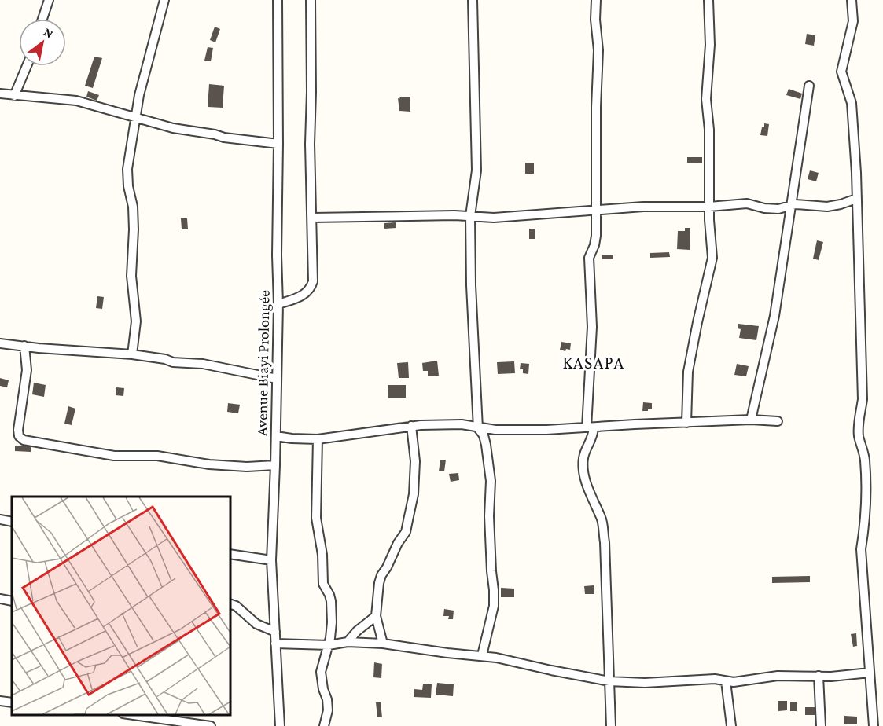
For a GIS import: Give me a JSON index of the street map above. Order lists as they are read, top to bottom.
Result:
{
  "streets": {
    "street": ["Avenue Biayi Prolongée"]
  },
  "districts": ["KASAPA"],
  "north": "top right"
}
